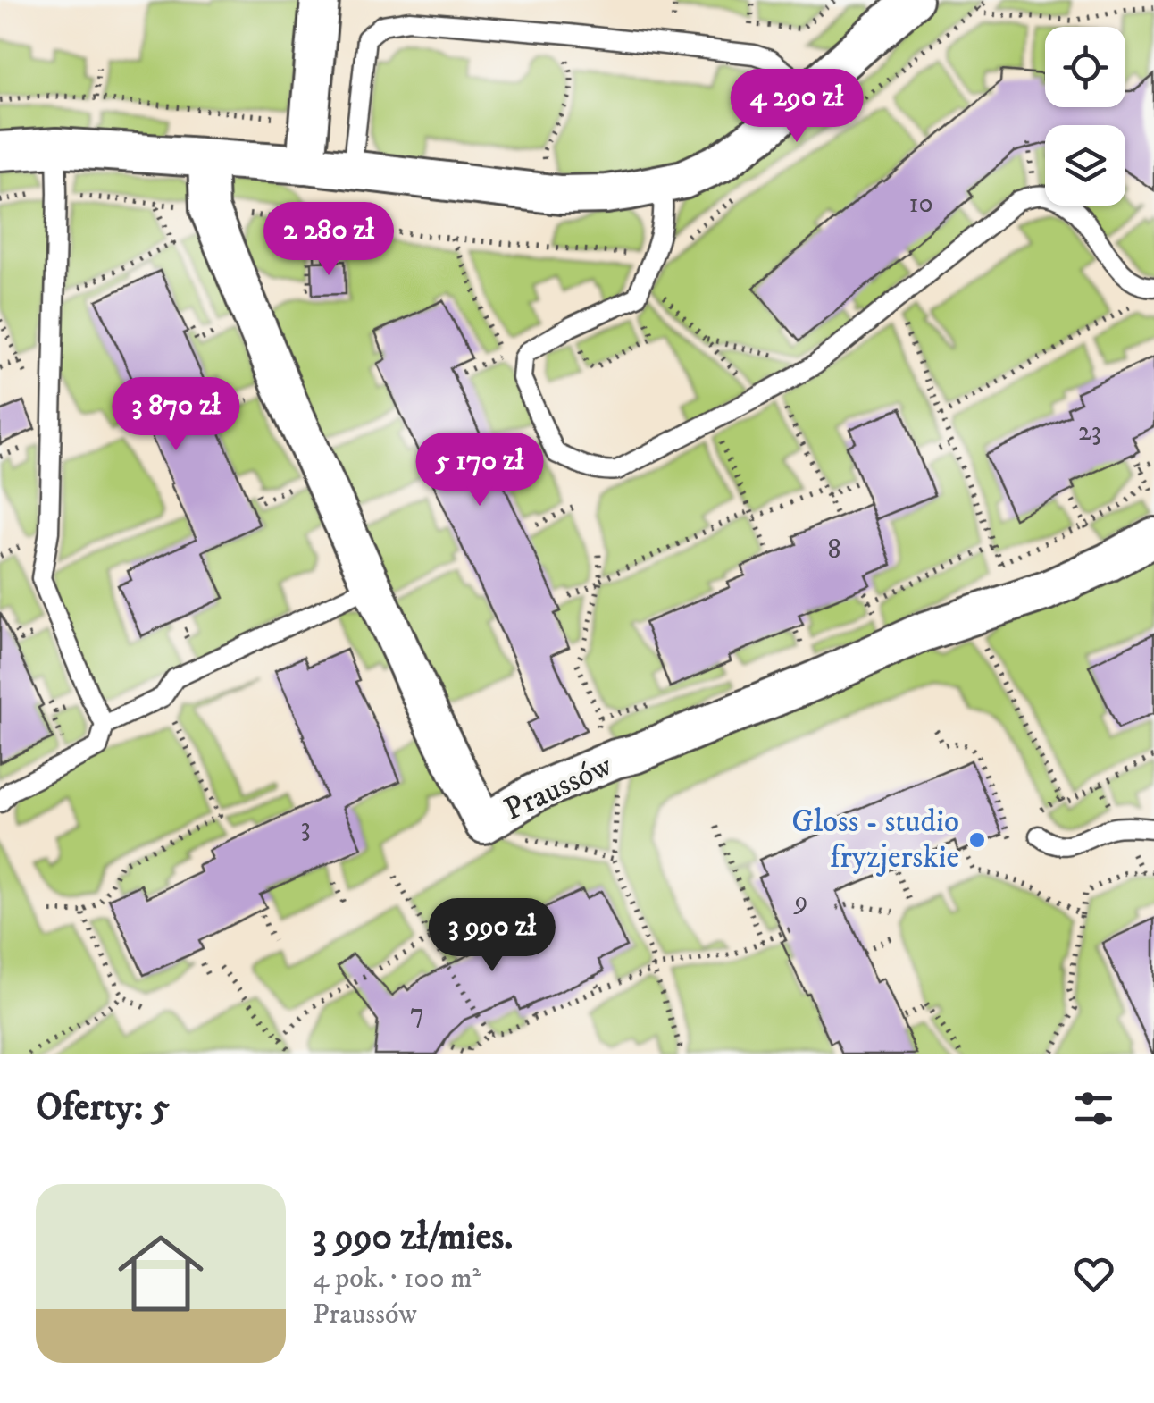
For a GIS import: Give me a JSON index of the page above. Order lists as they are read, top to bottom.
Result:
{
  "streets": {
    "street": ["Praussów"]
  },
  "places": ["Gloss - studio fryzjerskie"],
  "house_numbers": [
    "10",
    "23",
    "8",
    "3",
    "9",
    "7"
  ],
  "page": {
    "price": [
      "4 290 zł",
      "2 280 zł",
      "3 870 zł",
      "5 170 zł",
      "3 990 zł"
    ],
    "heading": "Oferty: 5",
    "list": [
      {
        "name": "3 990 zł/mies.",
        "note": "4 pok. · 100 m² · Praussów"
      }
    ]
  }
}
